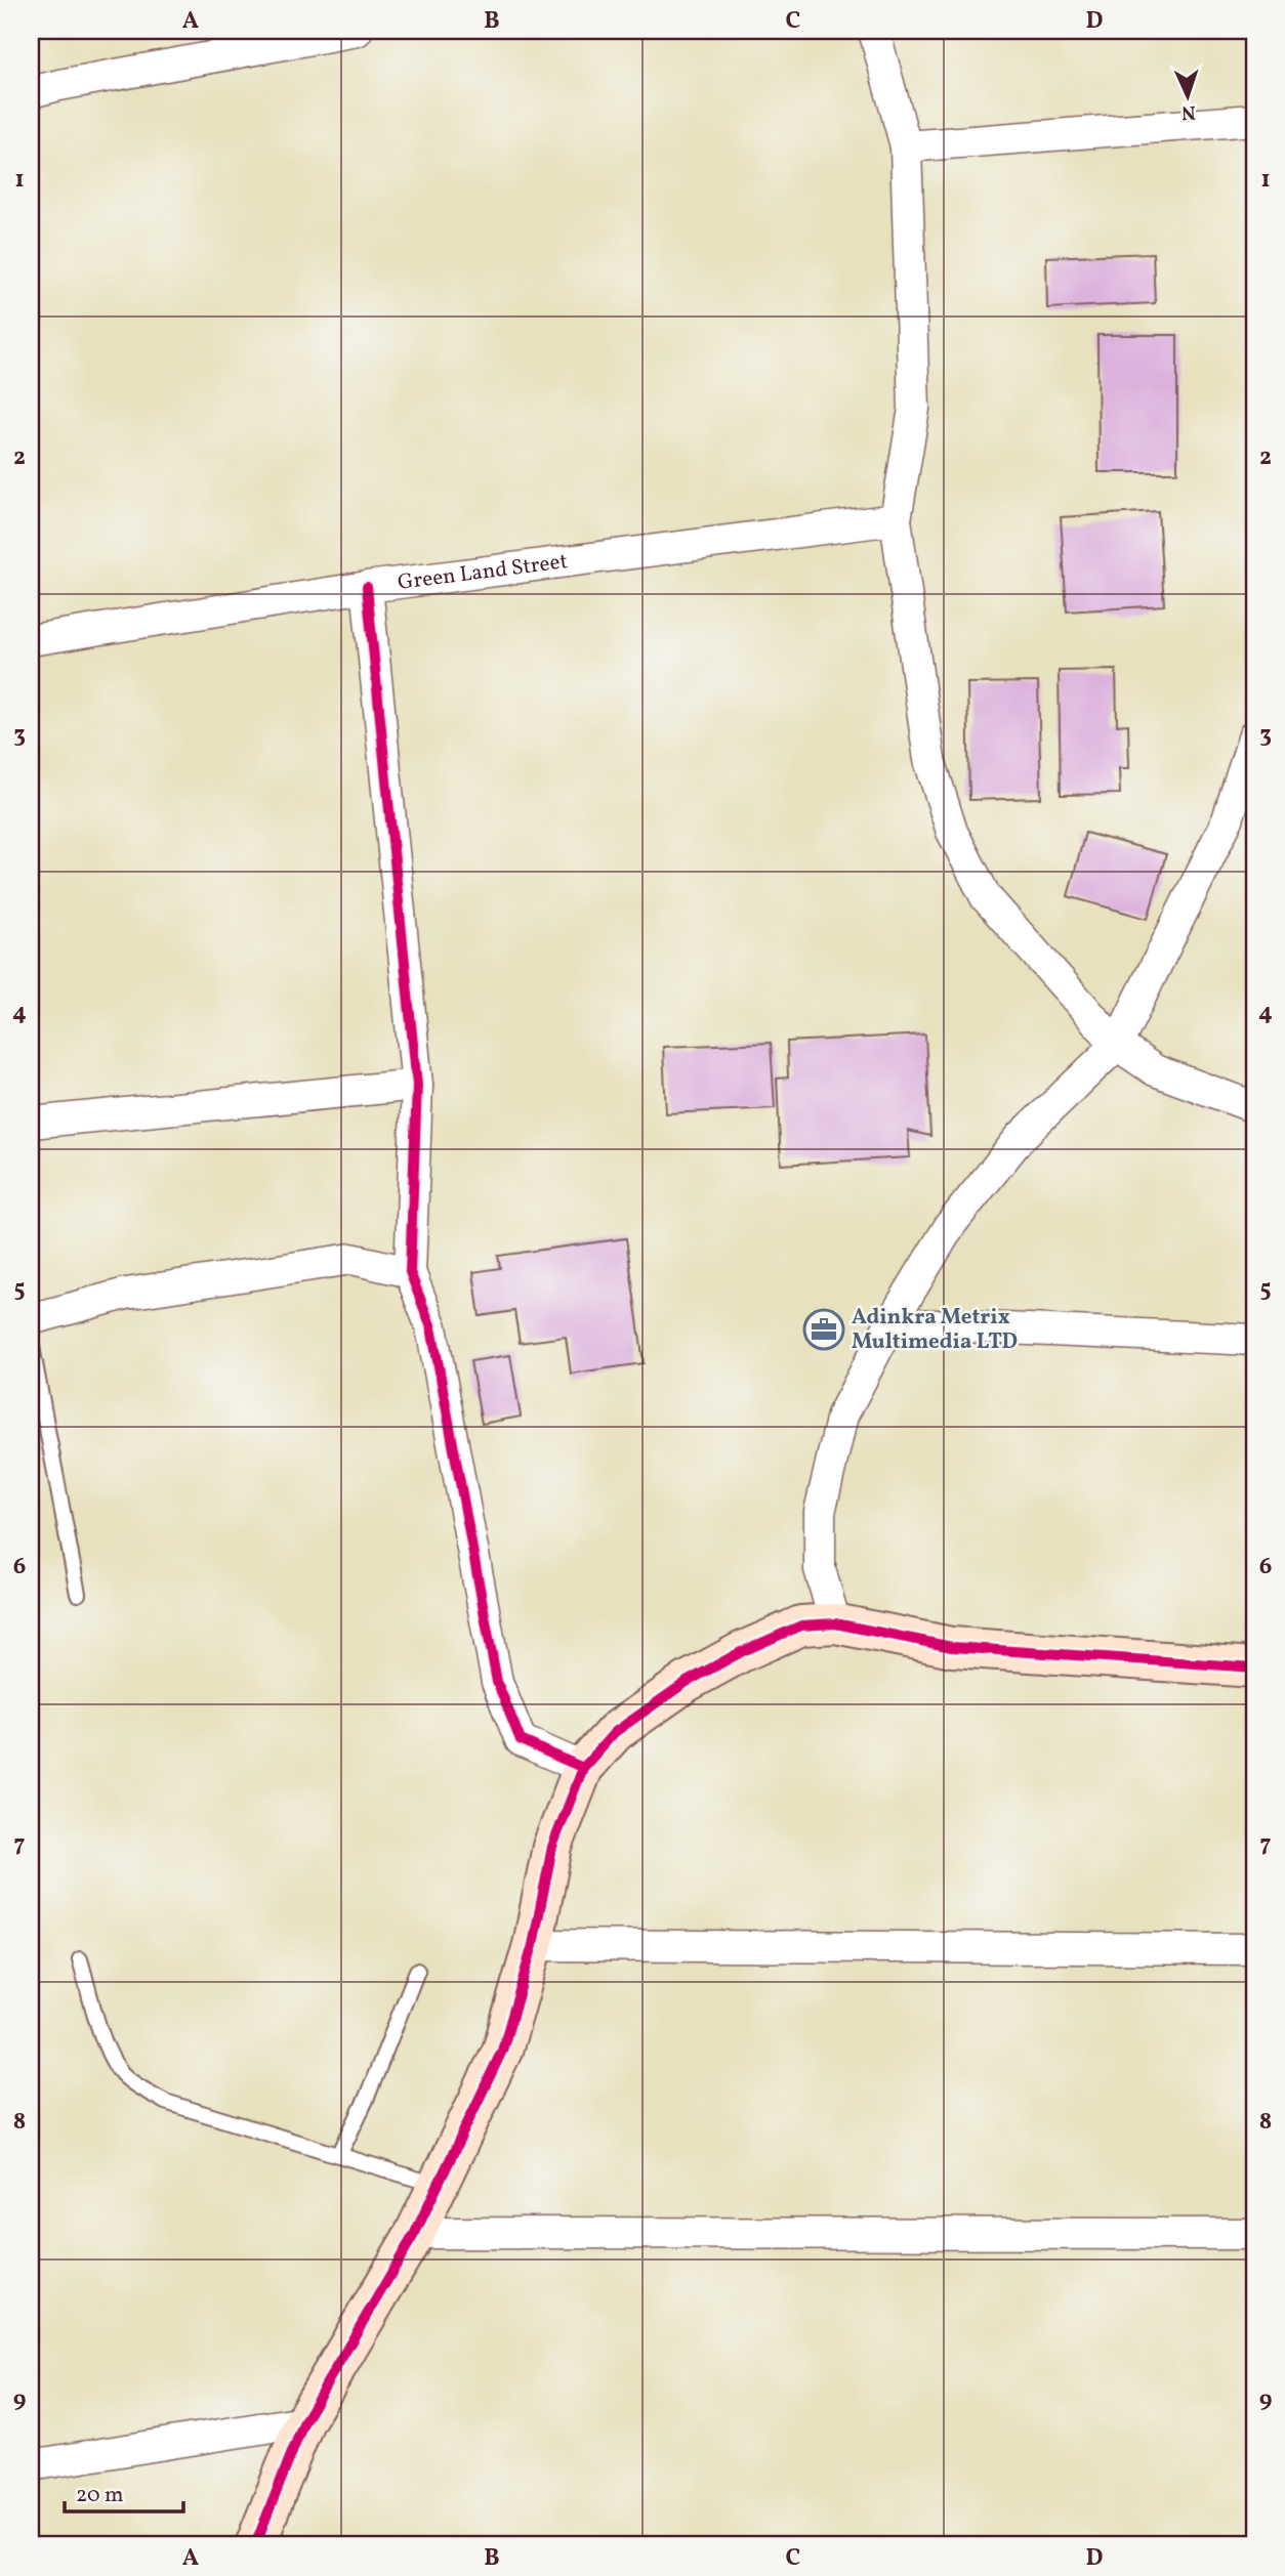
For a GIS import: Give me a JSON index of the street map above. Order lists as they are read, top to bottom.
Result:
{
  "streets": {
    "street": ["Green Land Street"]
  },
  "places": {
    "office": ["Adinkra Metrix Multimedia LTD"]
  },
  "scale_bar": "20 m",
  "north": "bottom",
  "grid": {
    "columns": [
      "A",
      "B",
      "C",
      "D"
    ],
    "rows": [
      "1",
      "2",
      "3",
      "4",
      "5",
      "6",
      "7",
      "8",
      "9"
    ]
  }
}
